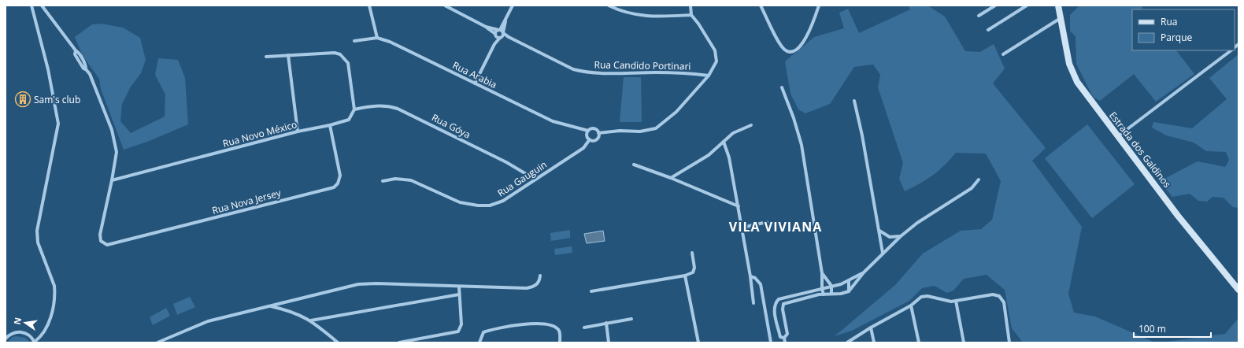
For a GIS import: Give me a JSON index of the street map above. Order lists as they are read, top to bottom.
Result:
{
  "streets": {
    "street": [
      "Rua Candido Portinari",
      "Rua Arabia",
      "Rua Góya",
      "Rua Novo México",
      "Estrada dos Galdinos",
      "Rua Gauguin",
      "Rua Nova Jersey"
    ]
  },
  "crossings": [
    ["Rua Candido Portinari", "Rua Arabia"],
    ["Rua Arabia", "Rua Gauguin"],
    ["Rua Góya", "Rua Novo México"],
    ["Rua Góya", "Rua Gauguin"],
    ["Rua Novo México", "Rua Nova Jersey"]
  ],
  "districts": ["VILA VIVIANA"],
  "places": {
    "building": ["Sam's club"]
  },
  "legend": ["Rua", "Parque"],
  "scale_bar": "100 m",
  "north": "left"
}
